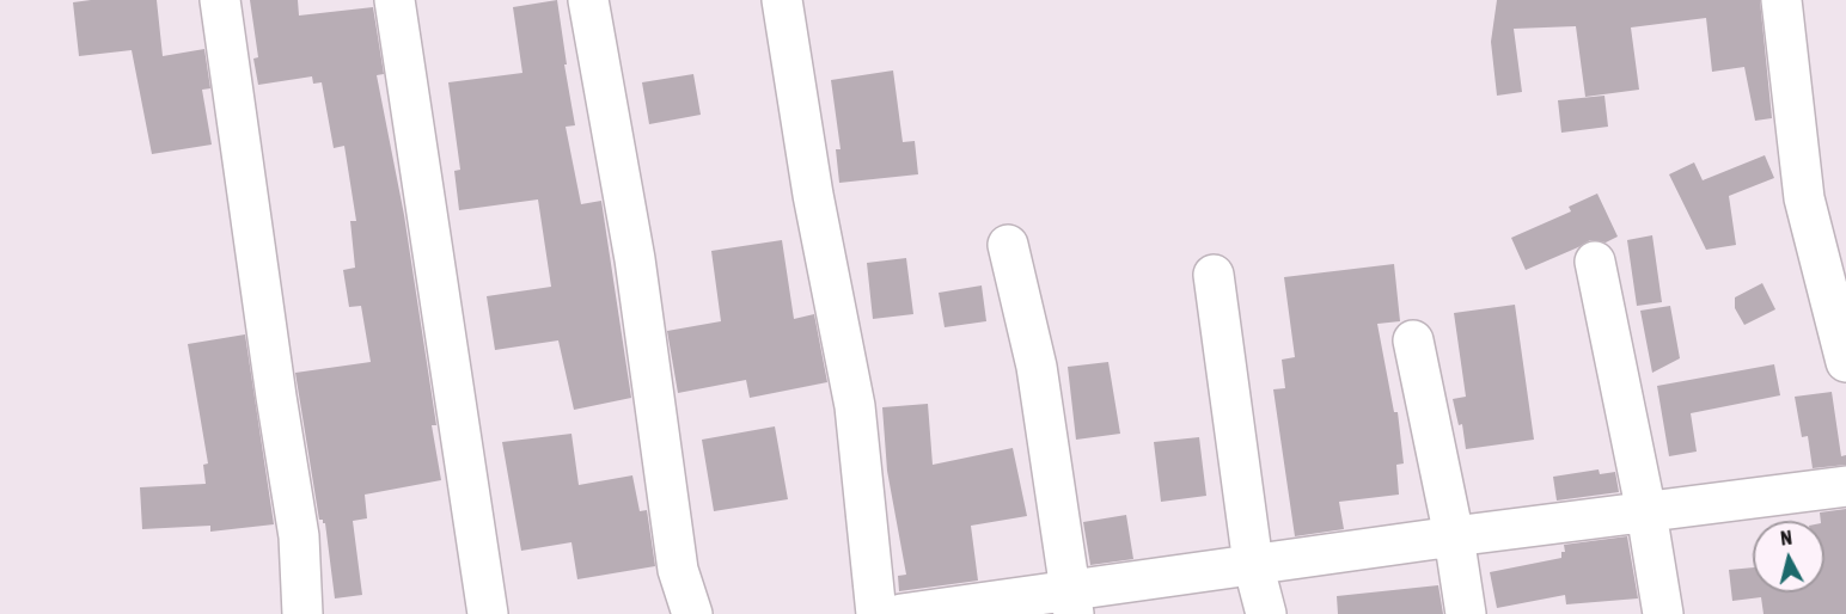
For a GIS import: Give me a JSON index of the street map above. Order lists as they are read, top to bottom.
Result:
{
  "north": "top"
}
